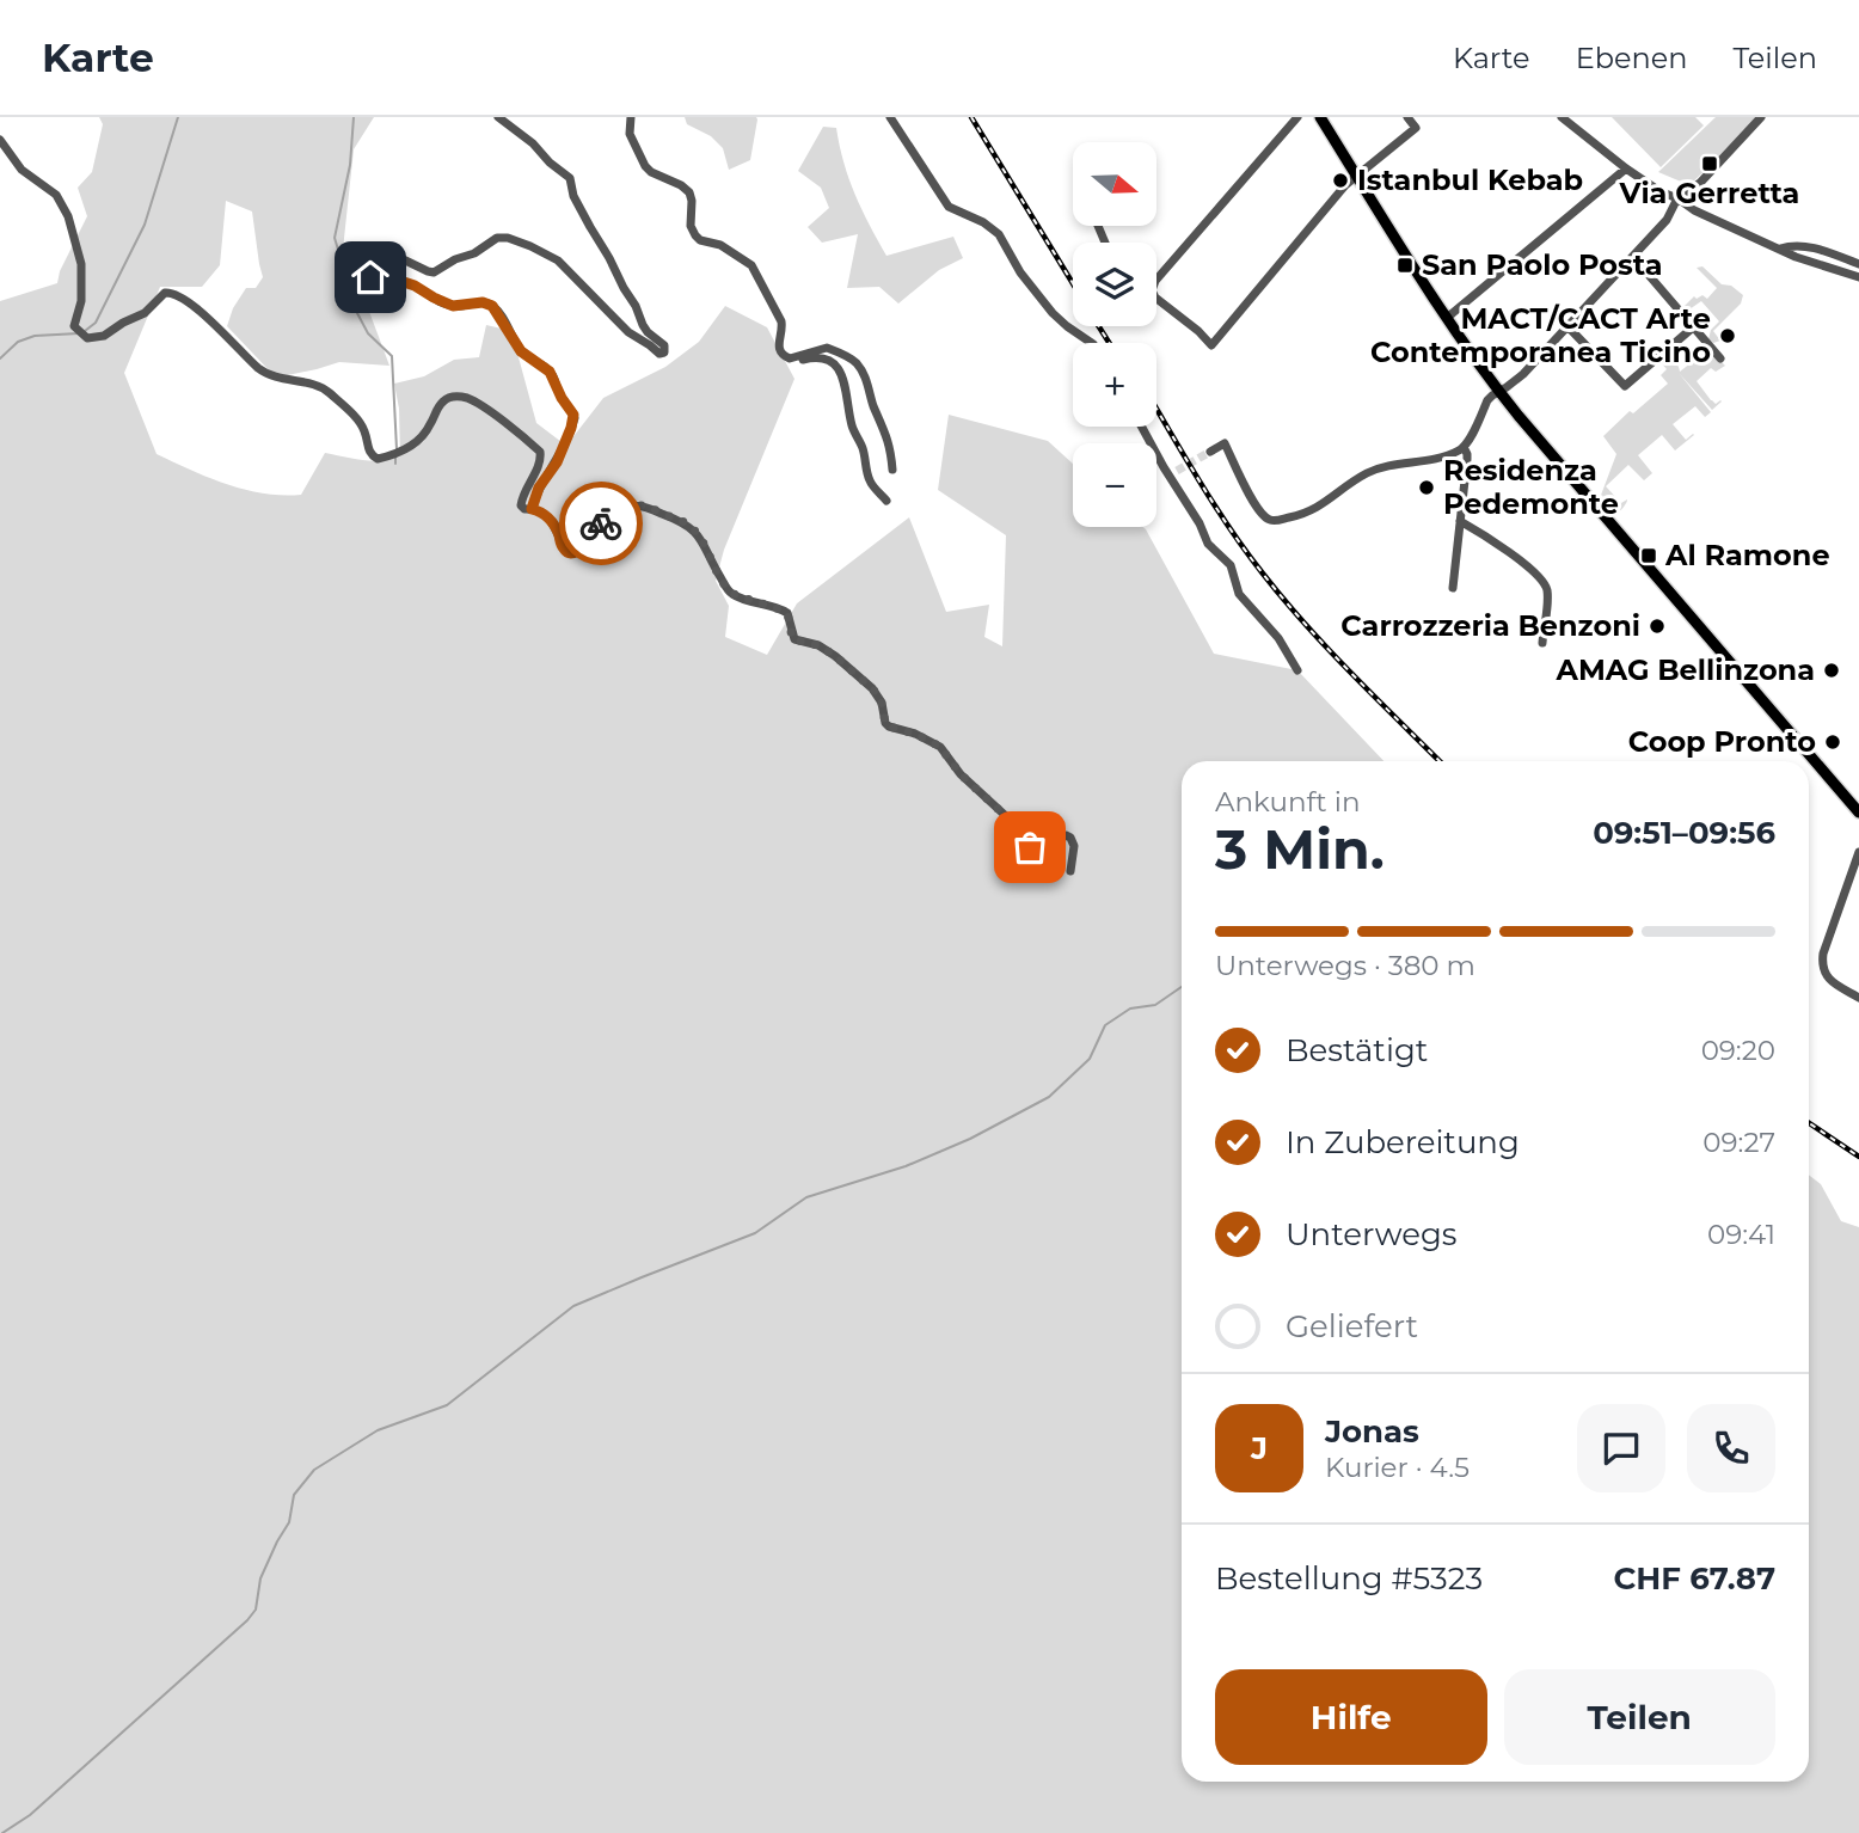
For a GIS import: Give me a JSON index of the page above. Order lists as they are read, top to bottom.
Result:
{
  "places": {
    "transit": ["Via Gerretta", "San Paolo Posta", "Al Ramone"],
    "other": [
      "Istanbul Kebab",
      "MACT/CACT Arte Contemporanea Ticino",
      "Residenza Pedemonte",
      "Carrozzeria Benzoni",
      "AMAG Bellinzona",
      "Coop Pronto"
    ]
  },
  "north": "right",
  "page": {
    "header": "Karte",
    "nav": ["Karte", "Ebenen", "Teilen"],
    "map_buttons": ["+", "−"],
    "heading": ["3 Min.", "Ankunft in", "09:51–09:56"],
    "panel": [
      "Jonas",
      "Kurier · 4.5",
      "Bestellung #5323",
      "CHF 67.87"
    ],
    "bar": "Unterwegs · 380 m",
    "list": [
      ["Bestätigt", "09:20"],
      ["In Zubereitung", "09:27"],
      ["Unterwegs", "09:41"],
      "Geliefert"
    ],
    "round": "J",
    "buttons": ["Hilfe", "Teilen"]
  }
}
